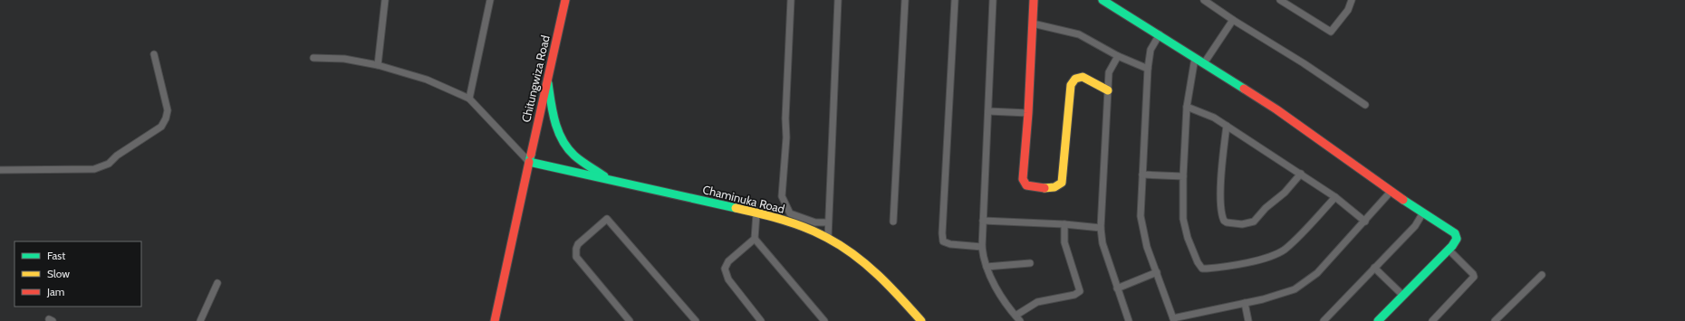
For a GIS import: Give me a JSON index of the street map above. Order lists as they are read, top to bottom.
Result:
{
  "streets": {
    "street": ["Chitungwiza Road", "Chaminuka Road"]
  },
  "crossings": [
    ["Chitungwiza Road", "Chaminuka Road"]
  ],
  "legend": ["Fast", "Slow", "Jam"]
}
